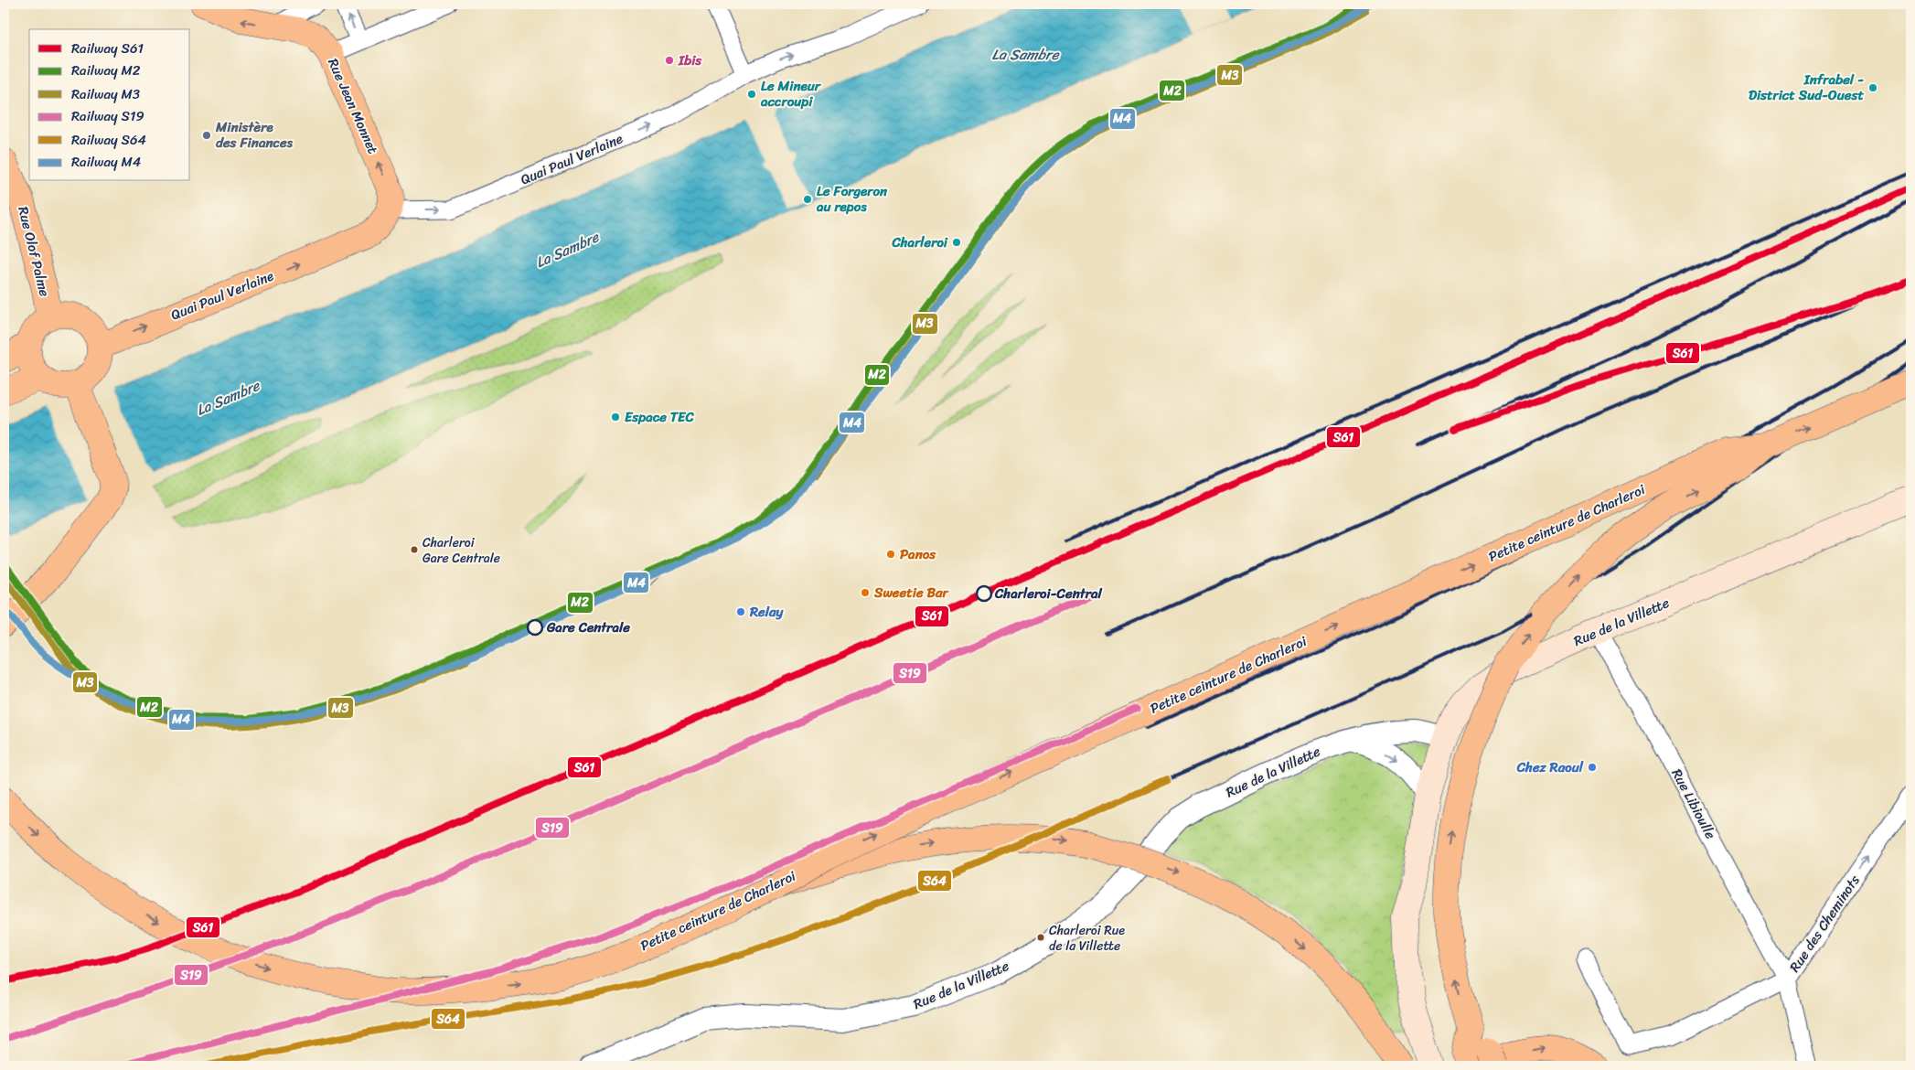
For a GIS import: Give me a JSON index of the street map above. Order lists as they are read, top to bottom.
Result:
{
  "streets": {
    "main road": [
      "Rue Jean Monnet",
      "Quai Paul Verlaine",
      "Rue Olof Palme",
      "Petite ceinture de Charleroi",
      "Rue de la Villette"
    ],
    "street": ["Rue Libioulle", "Rue des Cheminots"]
  },
  "crossings": [
    ["Rue Jean Monnet", "Quai Paul Verlaine"],
    ["Quai Paul Verlaine", "Rue Olof Palme"],
    ["Rue de la Villette", "Rue Libioulle"],
    ["Rue Libioulle", "Rue des Cheminots"]
  ],
  "one_way": [
    "Rue Jean Monnet",
    "Quai Paul Verlaine",
    "Petite ceinture de Charleroi",
    "Rue des Cheminots"
  ],
  "water": ["La Sambre"],
  "places": [
    "Ibis",
    "Infrabel - District Sud-Ouest",
    "Le Mineur accroupi",
    "Ministère des Finances",
    "Le Forgeron au repos",
    "Charleroi",
    "Espace TEC",
    "Charleroi Gare Centrale",
    "Panos",
    "Sweetie Bar",
    "Charleroi-Central",
    "Relay",
    "Gare Centrale",
    "Chez Raoul",
    "Charleroi Rue de la Villette"
  ],
  "lines": [
    "rail line M2",
    "rail line M4",
    "rail line M3",
    "rail line S61",
    "rail line S19",
    "rail line S64"
  ],
  "legend": [
    "Railway S61",
    "Railway M2",
    "Railway M3",
    "Railway S19",
    "Railway S64",
    "Railway M4"
  ]
}
